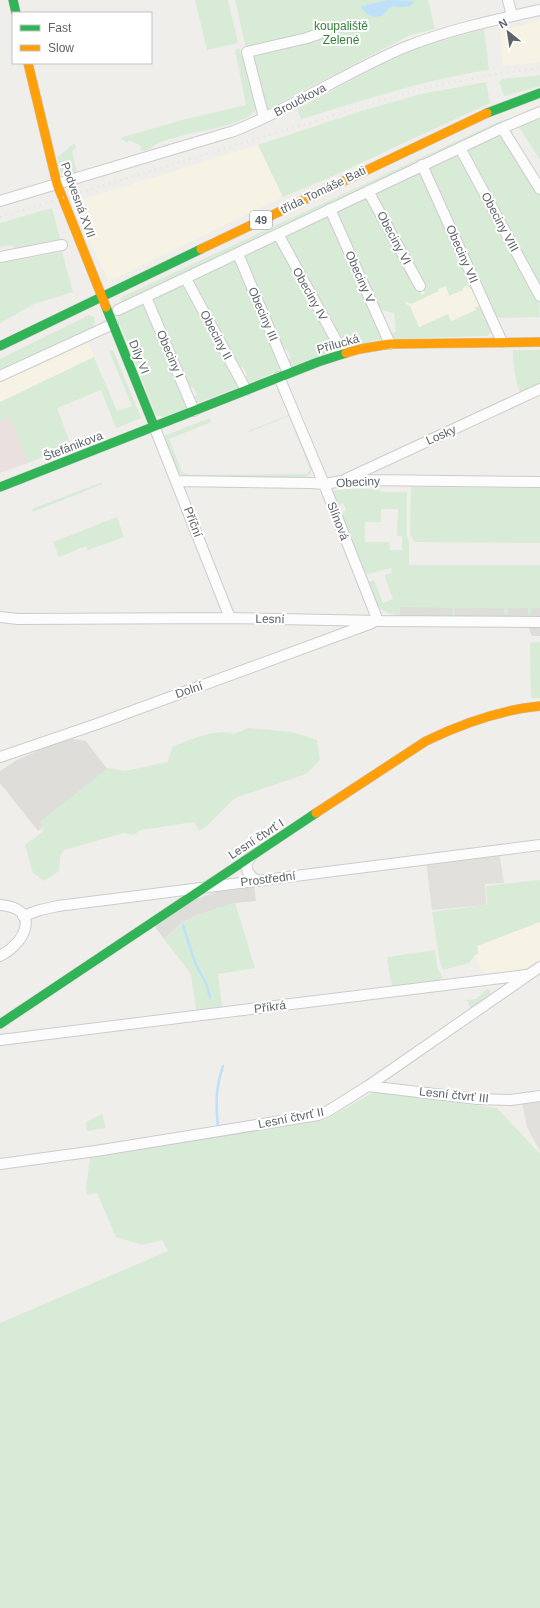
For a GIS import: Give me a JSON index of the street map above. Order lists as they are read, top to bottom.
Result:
{
  "streets": {
    "street": [
      "Broučkova",
      "třída Tomáše Bati",
      "Podvesná XVII",
      "49",
      "Obeciny VIII",
      "Obeciny VI",
      "Obeciny VII",
      "Obeciny V",
      "Obeciny IV",
      "Obeciny III",
      "Obeciny II",
      "Přílucká",
      "Obeciny I",
      "Díly VI",
      "Losky",
      "Štefánikova",
      "Obeciny",
      "Slínová",
      "Příční",
      "Lesní",
      "Dolní",
      "Lesní čtvrť I",
      "Prostřední",
      "Příkrá",
      "Lesní čtvrť III",
      "Lesní čtvrť II"
    ]
  },
  "crossings": [
    ["Broučkova", "Podvesná XVII"],
    ["třída Tomáše Bati", "Podvesná XVII"],
    ["třída Tomáše Bati", "Díly VI"],
    ["Podvesná XVII", "Díly VI"],
    ["Obeciny VII", "Přílucká"],
    ["Obeciny V", "Přílucká"],
    ["Obeciny IV", "Přílucká"],
    ["Obeciny III", "Přílucká"],
    ["Obeciny III", "Slínová"],
    ["Obeciny II", "Přílucká"],
    ["Přílucká", "Obeciny I"],
    ["Přílucká", "Díly VI"],
    ["Přílucká", "Štefánikova"],
    ["Přílucká", "Slínová"],
    ["Přílucká", "Příční"],
    ["Díly VI", "Štefánikova"],
    ["Díly VI", "Příční"],
    ["Losky", "Obeciny"],
    ["Štefánikova", "Příční"],
    ["Obeciny", "Slínová"],
    ["Obeciny", "Příční"],
    ["Slínová", "Lesní"],
    ["Slínová", "Dolní"],
    ["Příční", "Lesní"],
    ["Lesní", "Dolní"],
    ["Lesní čtvrť I", "Prostřední"],
    ["Příkrá", "Lesní čtvrť II"],
    ["Lesní čtvrť III", "Lesní čtvrť II"]
  ],
  "parks": ["koupaliště Zelené"],
  "legend": ["Fast", "Slow"],
  "north": "top left"
}
